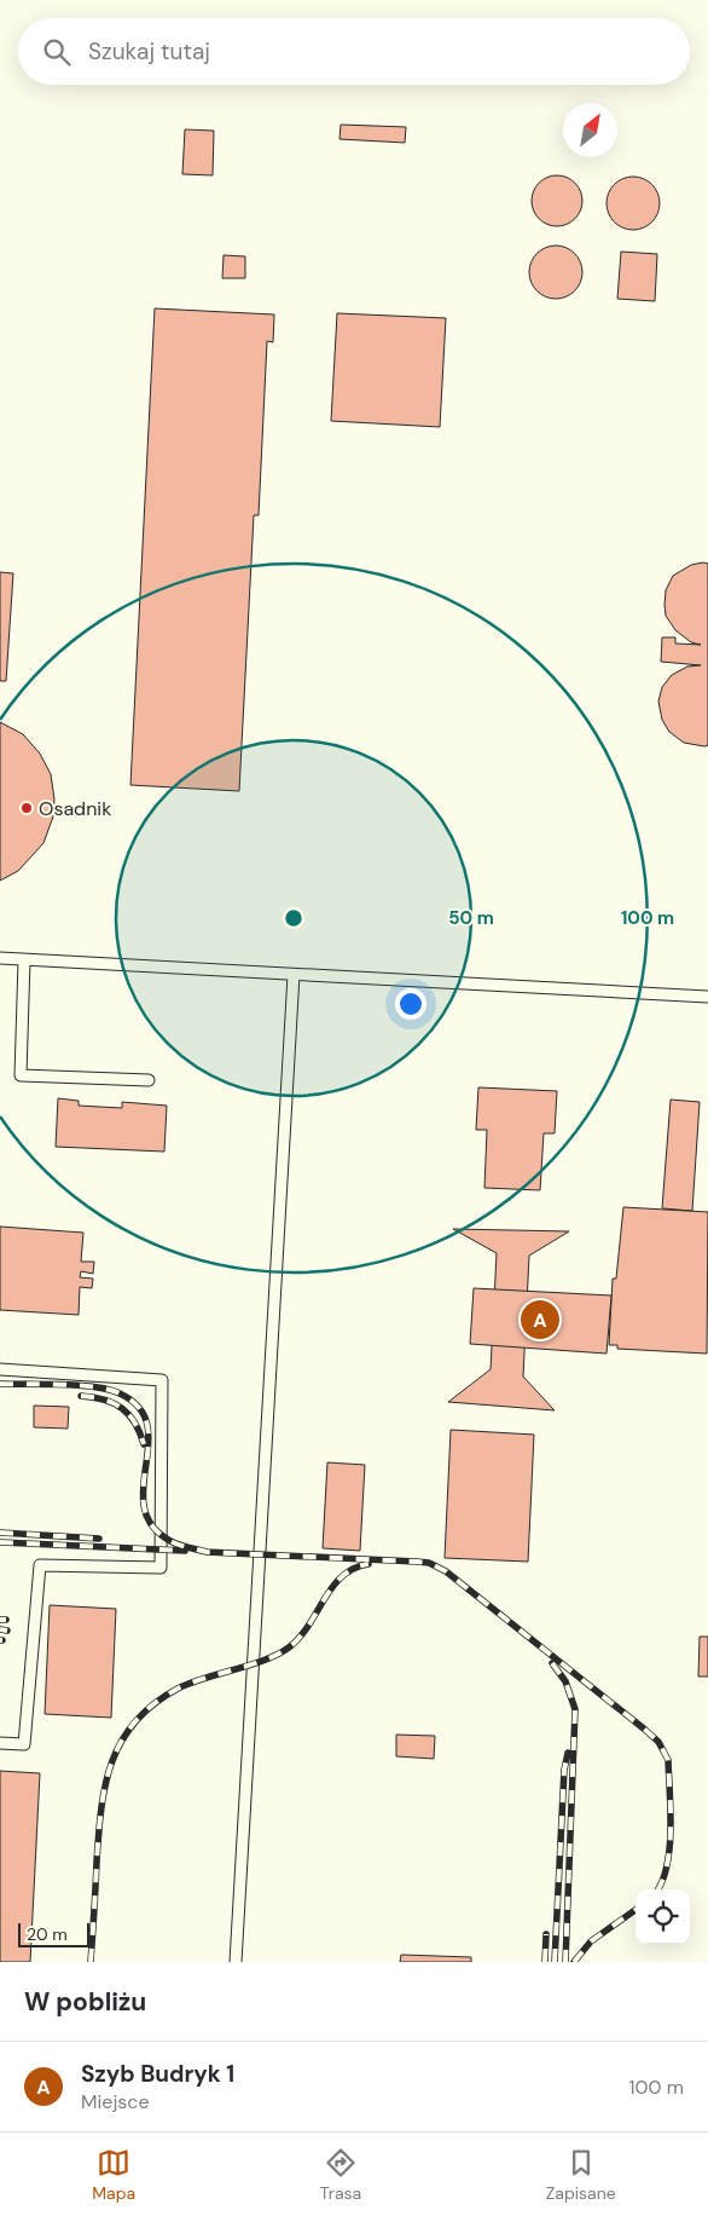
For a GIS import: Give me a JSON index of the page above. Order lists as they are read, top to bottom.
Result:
{
  "places": ["Osadnik"],
  "scale_bar": "20 m",
  "north": "top right",
  "page": {
    "search": "Szukaj tutaj",
    "pins": "A",
    "scale": "20 m",
    "heading": "W pobliżu",
    "list": [
      {
        "mark": "A",
        "name": "Szyb Budryk 1",
        "note": "Miejsce",
        "value": "100 m"
      }
    ],
    "nav": ["Mapa", "Trasa", "Zapisane"]
  },
  "rings": ["50 m", "100 m"]
}
